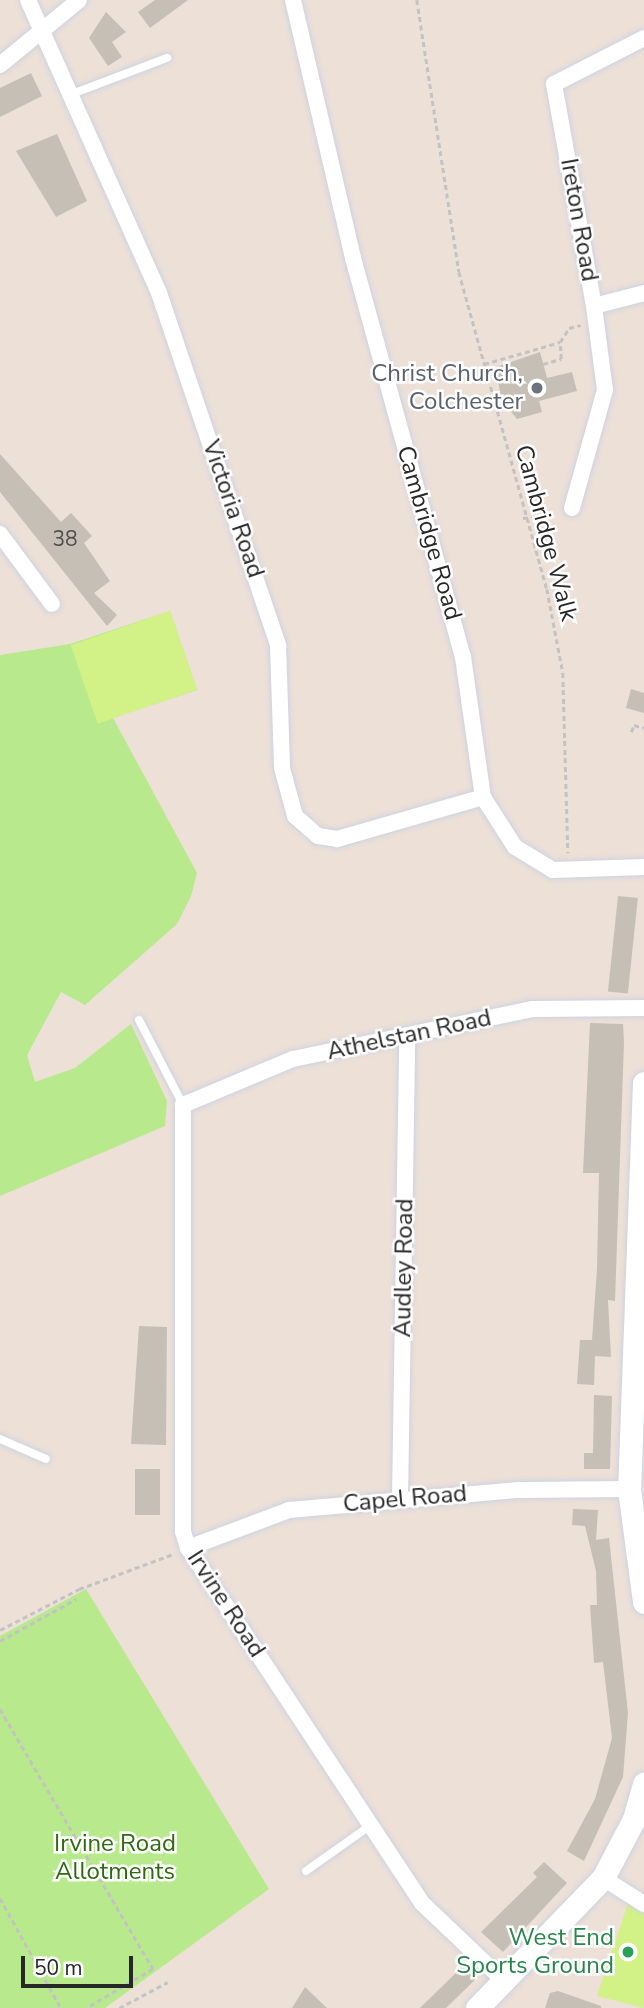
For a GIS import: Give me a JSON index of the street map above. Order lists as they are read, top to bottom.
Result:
{
  "streets": {
    "street": [
      "Ireton Road",
      "Victoria Road",
      "Cambridge Road",
      "Athelstan Road",
      "Audley Road",
      "Capel Road",
      "Irvine Road"
    ],
    "path": ["Cambridge Walk"]
  },
  "crossings": [
    ["Victoria Road", "Cambridge Road"],
    ["Cambridge Road", "Cambridge Walk"],
    ["Athelstan Road", "Audley Road"],
    ["Athelstan Road", "Irvine Road"],
    ["Audley Road", "Capel Road"],
    ["Capel Road", "Irvine Road"]
  ],
  "parks": ["Irvine Road Allotments"],
  "places": ["Christ Church, Colchester", "West End Sports Ground"],
  "house_numbers": ["38"],
  "scale_bar": "50 m"
}
